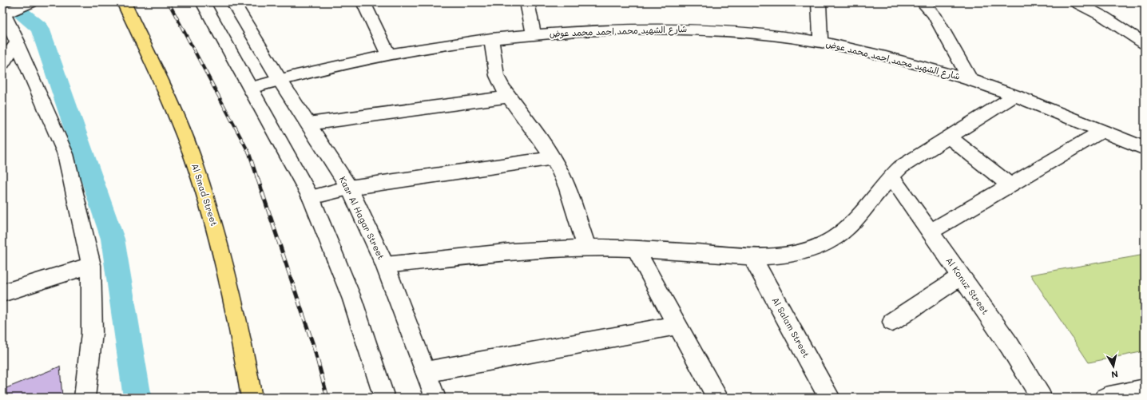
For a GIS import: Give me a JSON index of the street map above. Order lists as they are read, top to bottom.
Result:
{
  "streets": {
    "highway": ["Al Smad Street"],
    "street": [
      "شارع الشهيد محمد احمد محمد عوض",
      "Kasr Al Hagar Street",
      "Al Konuz Street",
      "Al Salam Street"
    ]
  },
  "crossings": [
    ["شارع الشهيد محمد احمد محمد عوض", "Kasr Al Hagar Street"]
  ],
  "north": "bottom"
}
